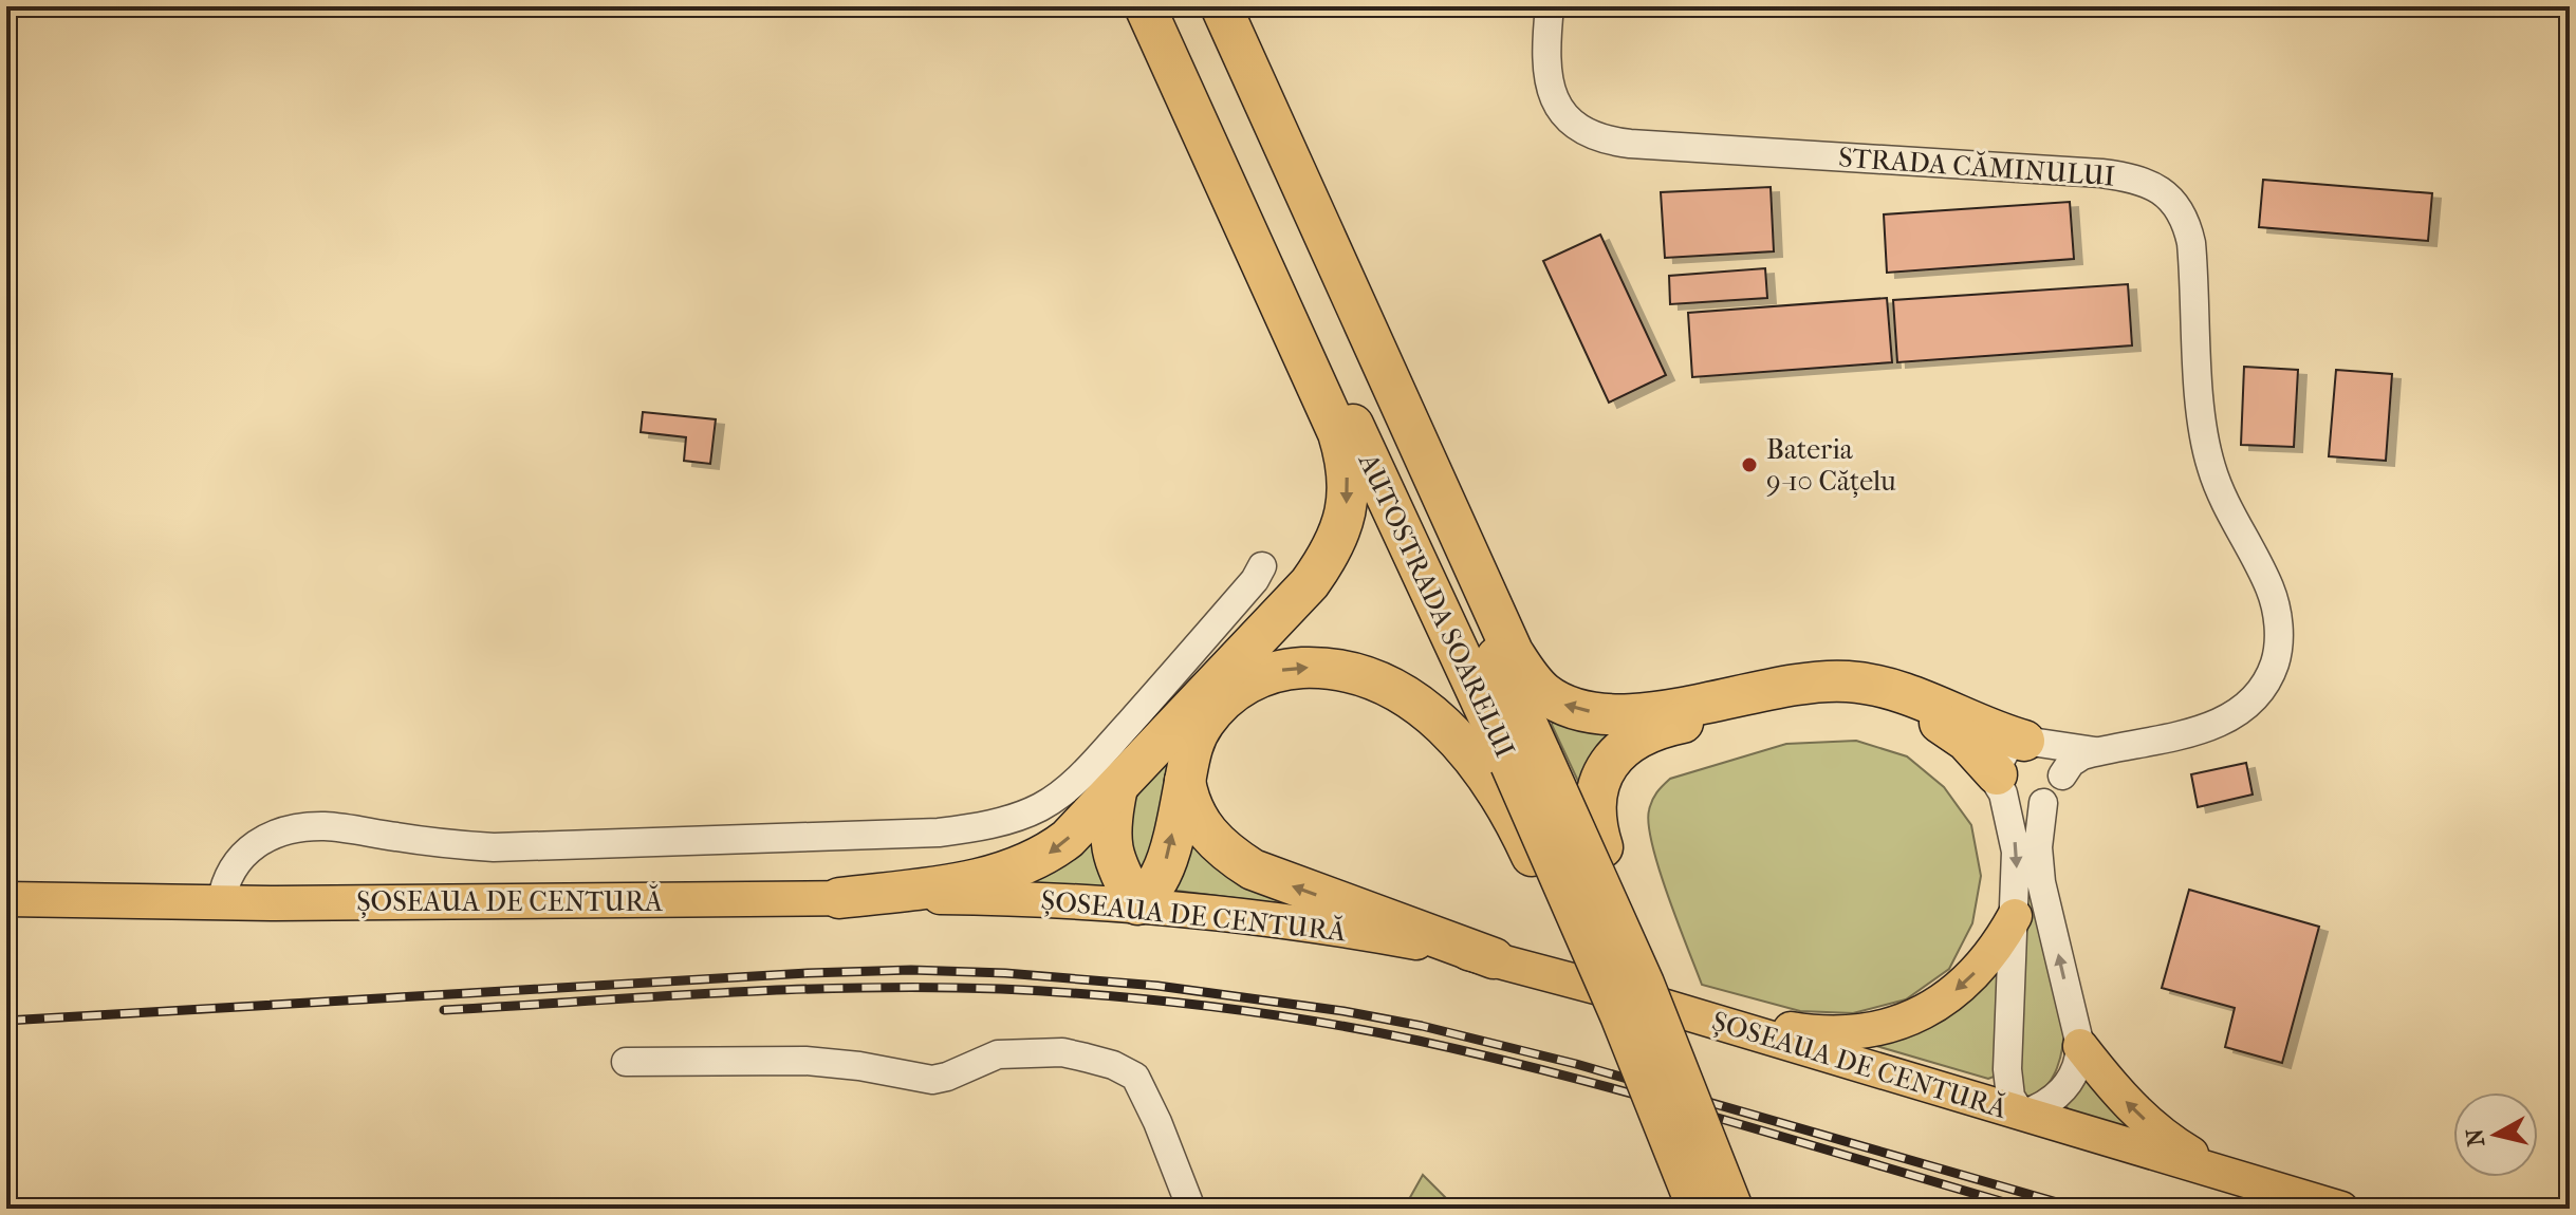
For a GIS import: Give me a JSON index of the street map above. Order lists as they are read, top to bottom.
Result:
{
  "streets": {
    "highway": ["AUTOSTRADA SOARELUI"],
    "main road": ["ȘOSEAUA DE CENTURĂ"],
    "street": ["STRADA CĂMINULUI"]
  },
  "places": ["Bateria 9-10 Cățelu"],
  "north": "left"
}
